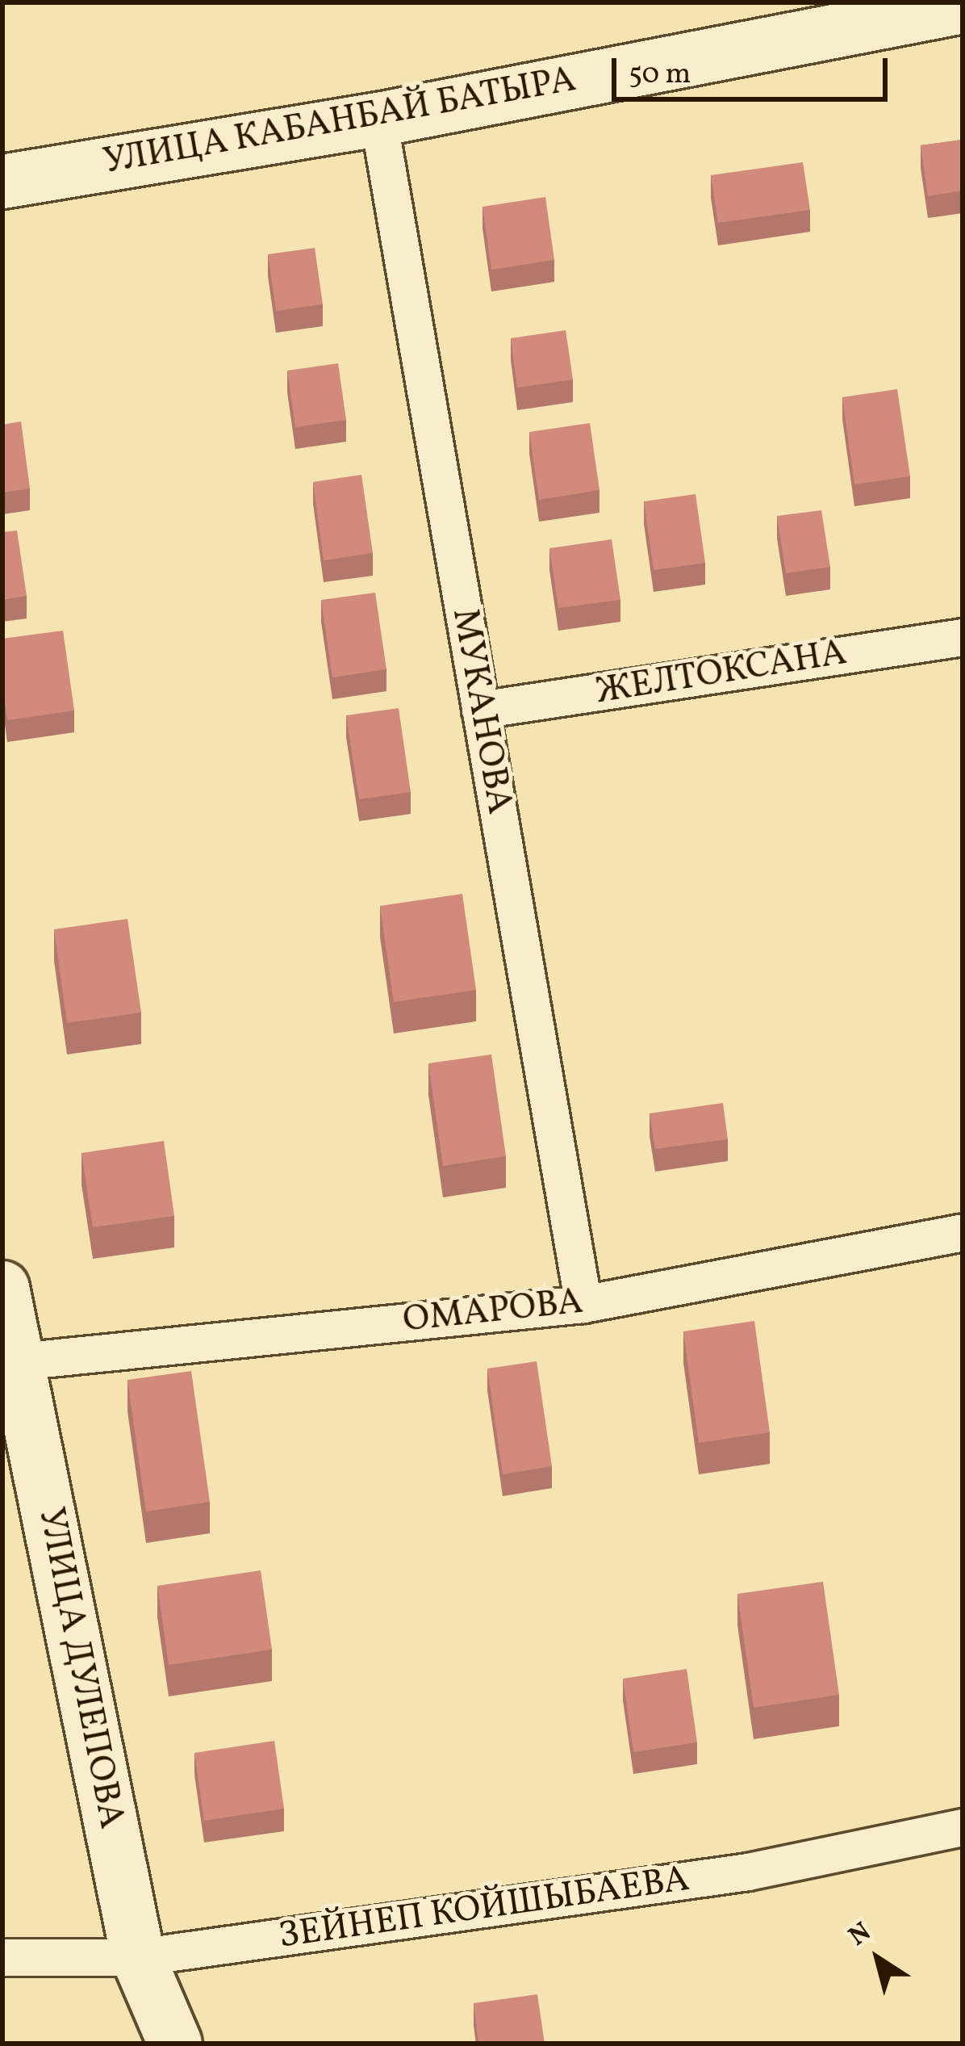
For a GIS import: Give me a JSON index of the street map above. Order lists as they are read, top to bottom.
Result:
{
  "streets": {
    "street": [
      "УЛИЦА КАБАНБАЙ БАТЫРА",
      "ЖЕЛТОКСАНА",
      "МУКАНОВА",
      "ОМАРОВА",
      "УЛИЦА ДУЛЕПОВА",
      "ЗЕЙНЕП КОЙШЫБАЕВА"
    ]
  },
  "crossings": [
    ["УЛИЦА КАБАНБАЙ БАТЫРА", "МУКАНОВА"],
    ["ЖЕЛТОКСАНА", "МУКАНОВА"],
    ["МУКАНОВА", "ОМАРОВА"],
    ["ОМАРОВА", "УЛИЦА ДУЛЕПОВА"],
    ["УЛИЦА ДУЛЕПОВА", "ЗЕЙНЕП КОЙШЫБАЕВА"]
  ],
  "scale_bar": "50 m",
  "north": "top left"
}
